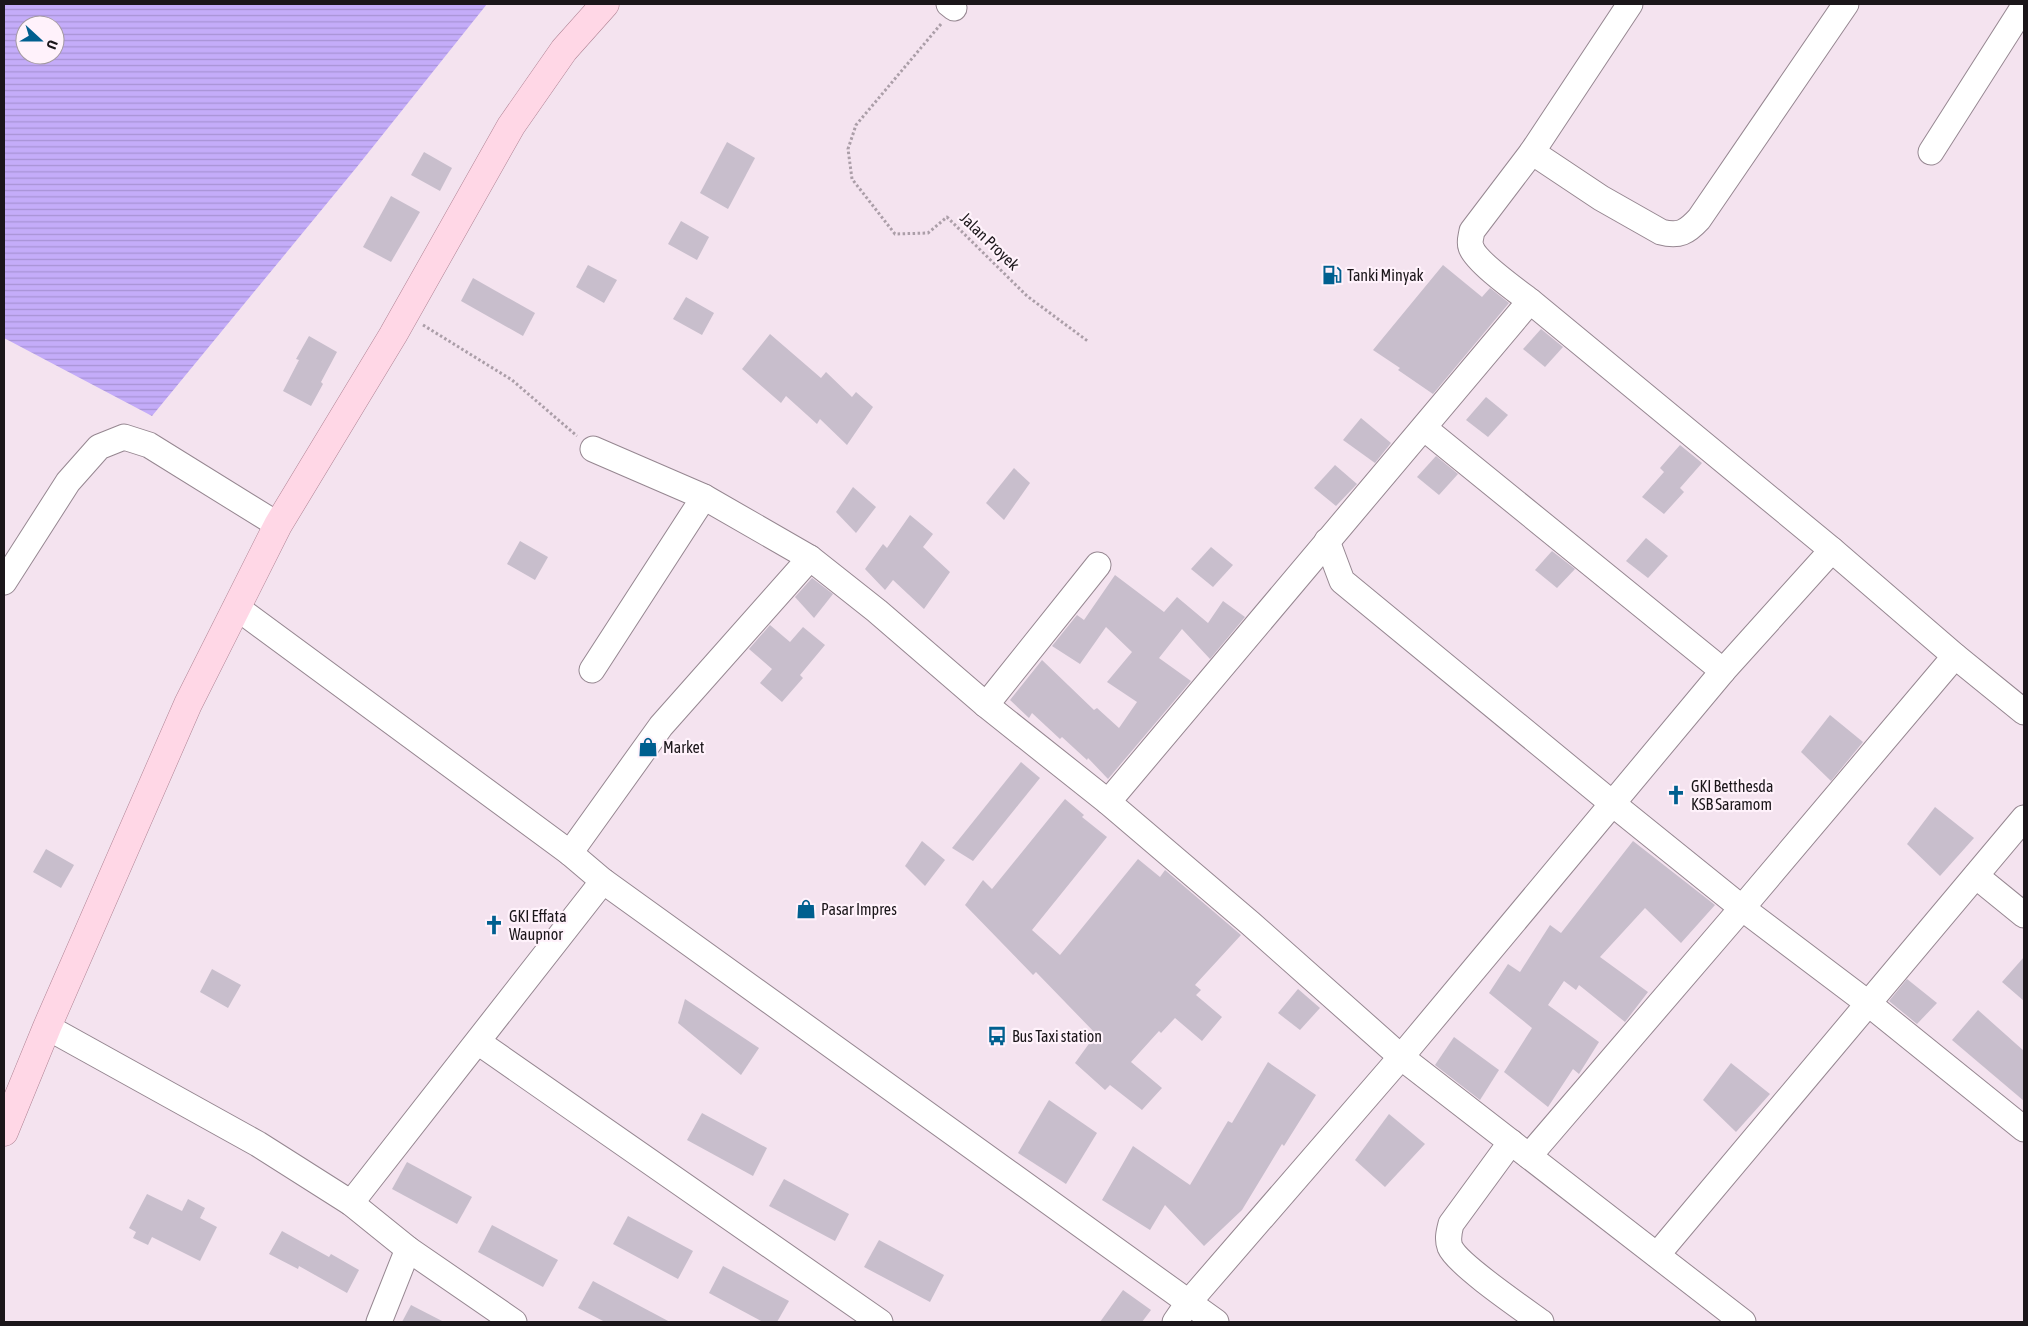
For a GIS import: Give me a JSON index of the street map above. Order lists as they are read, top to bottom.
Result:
{
  "streets": {
    "path": ["Jalan Proyek"]
  },
  "places": {
    "fuel station": ["Tanki Minyak"],
    "shop": ["Market", "Pasar Impres"],
    "church": ["GKI Betthesda KSB Saramom", "GKI Effata Waupnor"],
    "bus stop": ["Bus Taxi station"]
  },
  "north": "right"
}
